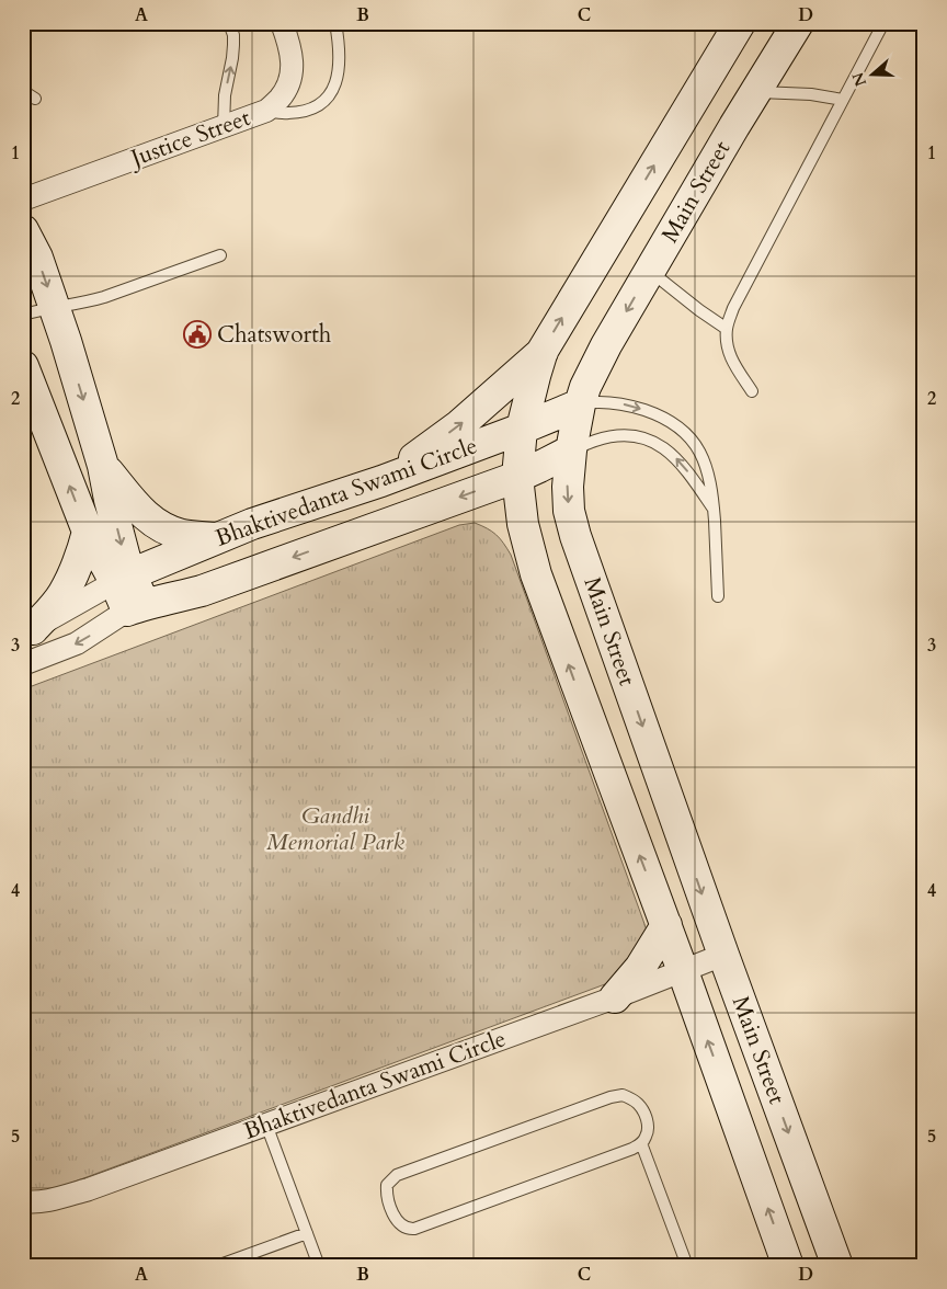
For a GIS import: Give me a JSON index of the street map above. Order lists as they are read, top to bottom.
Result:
{
  "streets": {
    "street": ["Justice Street", "Main Street", "Bhaktivedanta Swami Circle"]
  },
  "crossings": [
    ["Main Street", "Bhaktivedanta Swami Circle"]
  ],
  "parks": ["Gandhi Memorial Park"],
  "places": {
    "public building": ["Chatsworth"]
  },
  "north": "left",
  "grid": {
    "columns": [
      "A",
      "B",
      "C",
      "D"
    ],
    "rows": [
      "1",
      "2",
      "3",
      "4",
      "5"
    ]
  }
}
